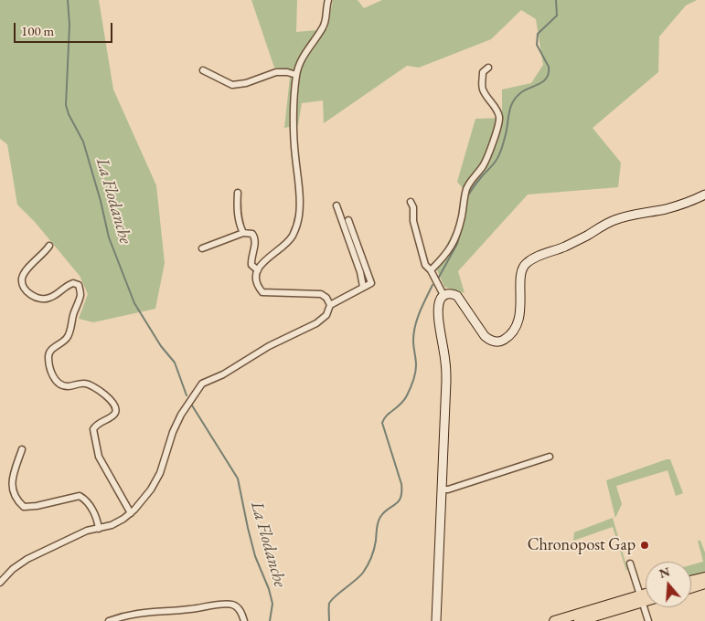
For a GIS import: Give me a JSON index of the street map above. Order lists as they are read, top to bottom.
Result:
{
  "water": ["La Flodanche"],
  "places": ["Chronopost Gap"],
  "scale_bar": "100 m",
  "north": "top"
}
